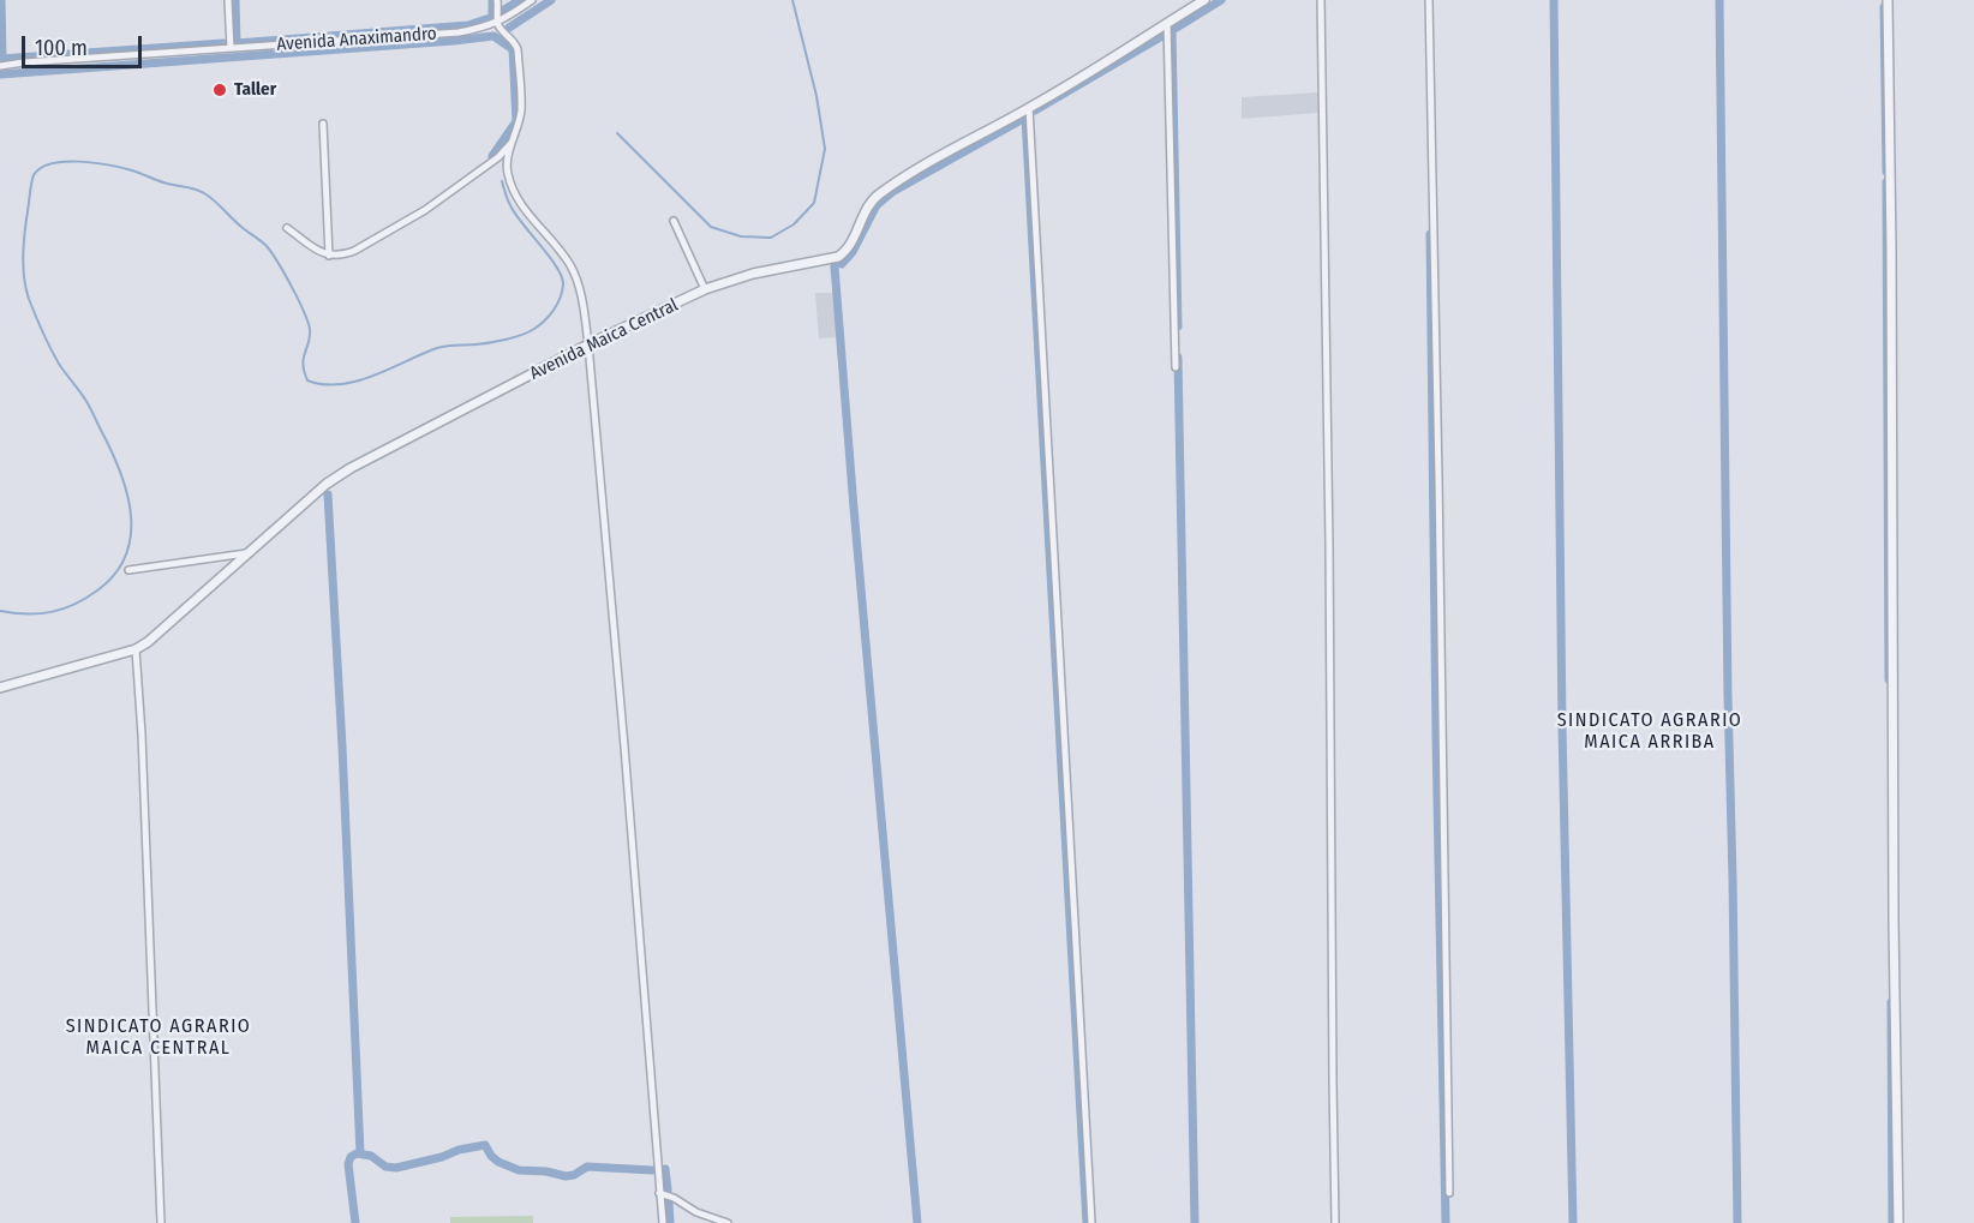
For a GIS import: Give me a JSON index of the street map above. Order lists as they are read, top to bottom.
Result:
{
  "streets": {
    "street": ["Avenida Anaximandro", "Avenida Maica Central"]
  },
  "districts": ["SINDICATO AGRARIO MAICA ARRIBA", "SINDICATO AGRARIO MAICA CENTRAL"],
  "places": ["Taller"],
  "scale_bar": "100 m"
}
